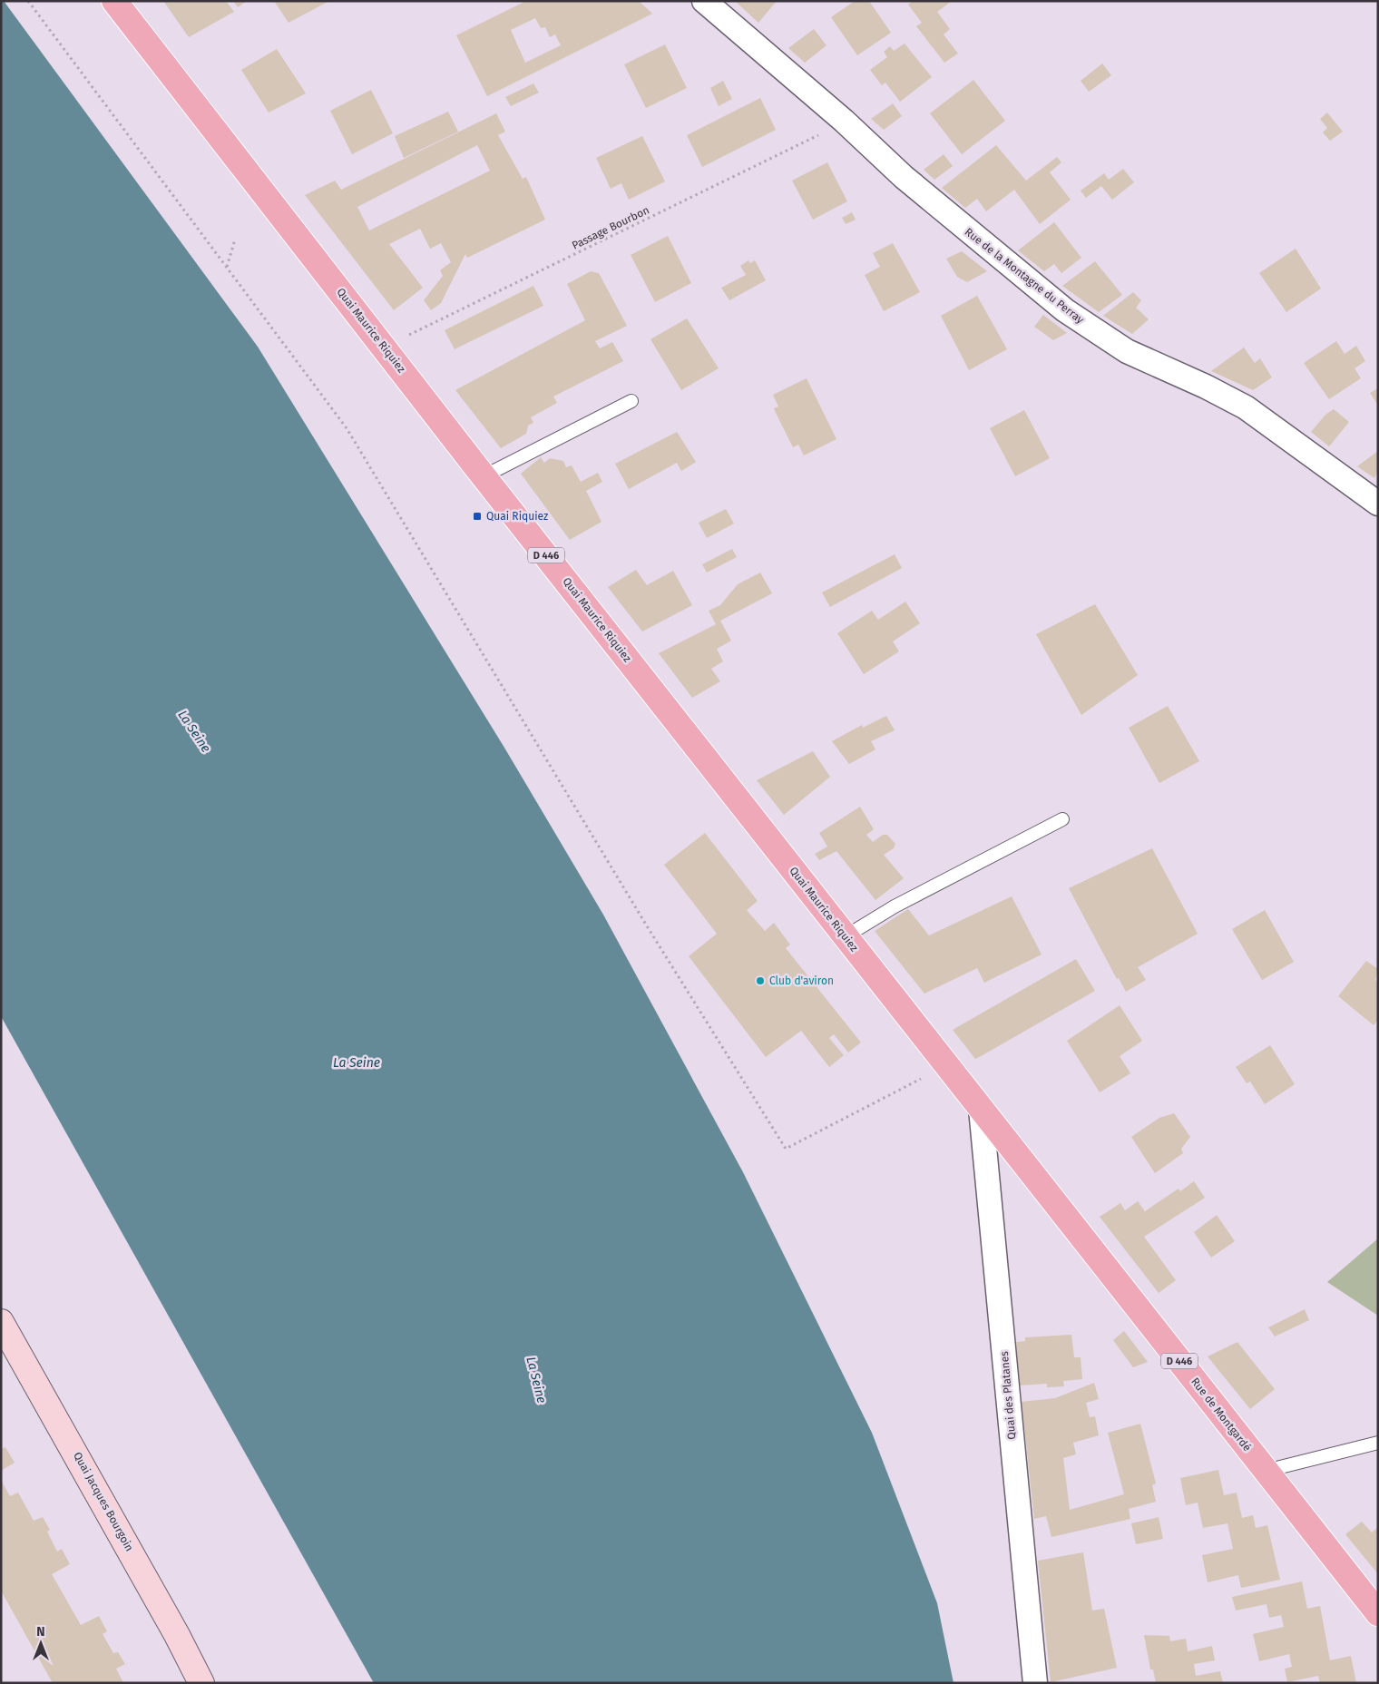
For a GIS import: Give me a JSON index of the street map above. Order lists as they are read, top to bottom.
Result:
{
  "streets": {
    "main road": [
      "Quai Maurice Riquiez",
      "D 446",
      "Rue de Montgardé",
      "Quai Jacques Bourgoin"
    ],
    "street": ["Rue de la Montagne du Perray", "Quai des Platanes"],
    "path": ["Passage Bourbon"]
  },
  "crossings": [
    ["Passage Bourbon", "Rue de la Montagne du Perray"],
    ["Passage Bourbon", "Quai Maurice Riquiez"],
    ["Quai Maurice Riquiez", "Quai des Platanes"],
    ["Quai Maurice Riquiez", "Rue de Montgardé"],
    ["Quai des Platanes", "Rue de Montgardé"]
  ],
  "water": ["La Seine"],
  "places": {
    "transit": ["Quai Riquiez"],
    "other": ["Club d'aviron"]
  },
  "north": "top"
}
